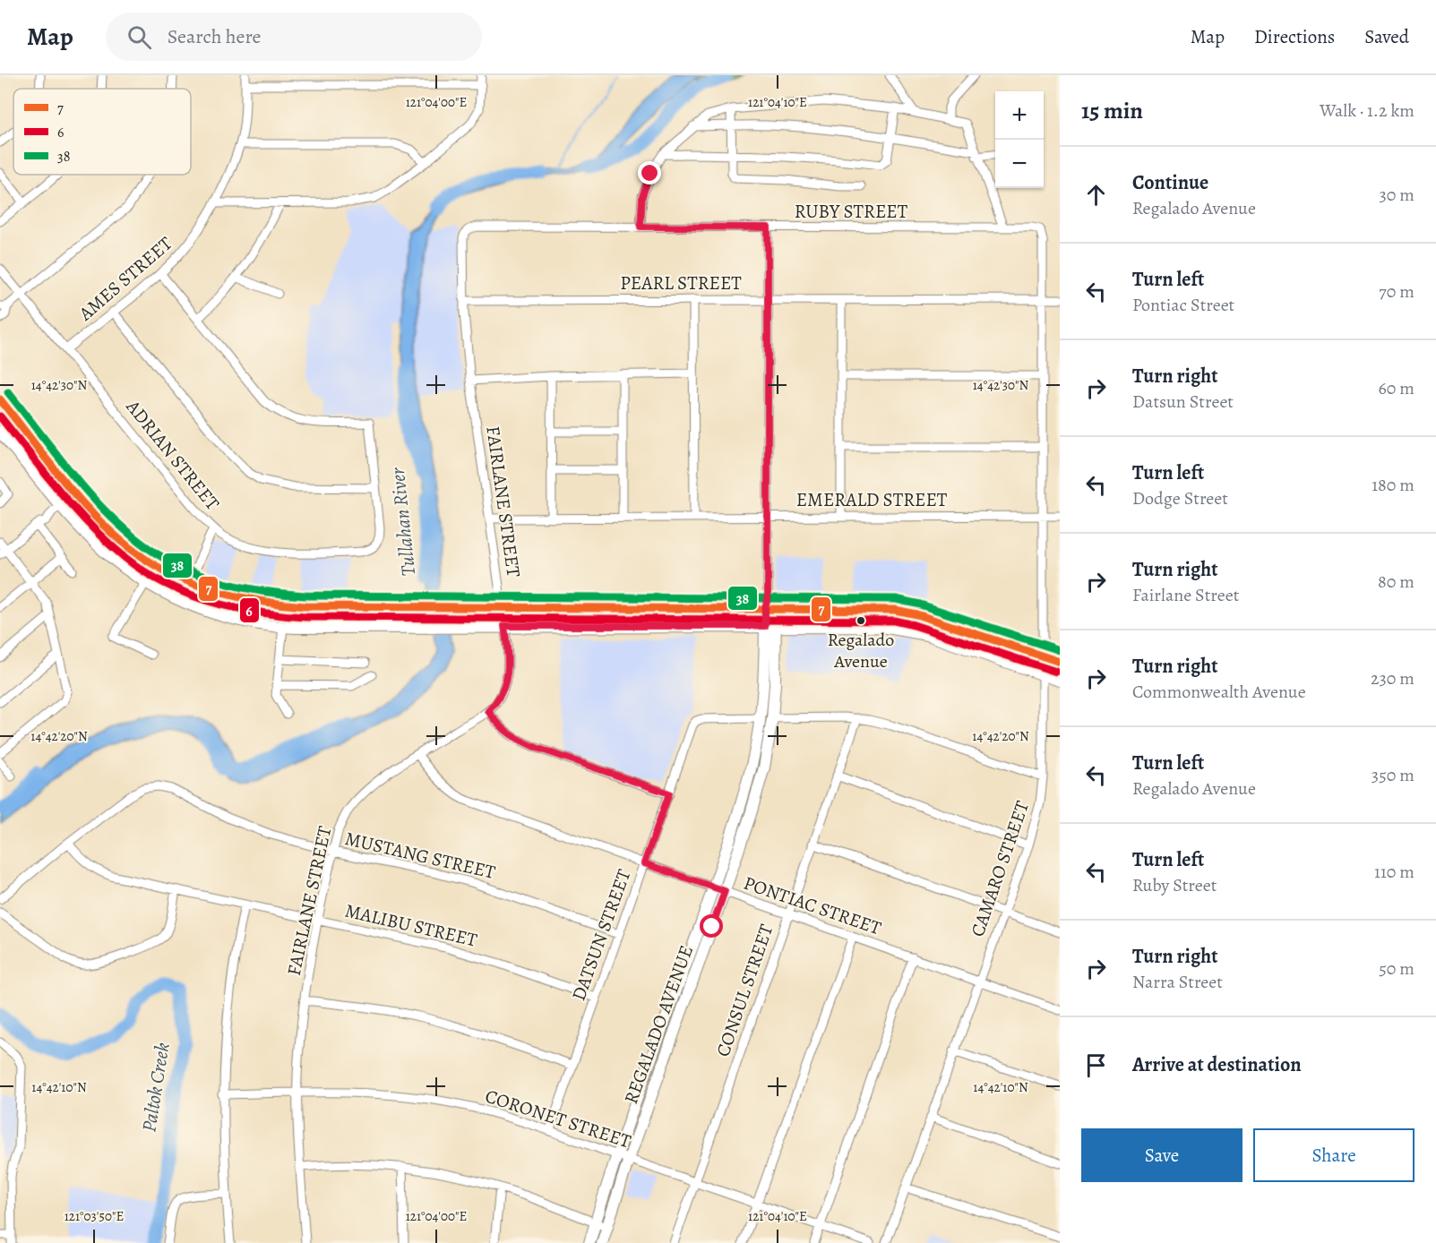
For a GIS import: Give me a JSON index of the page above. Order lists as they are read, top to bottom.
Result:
{
  "streets": {
    "main road": ["REGALADO AVENUE"],
    "street": [
      "RUBY STREET",
      "AMES STREET",
      "PEARL STREET",
      "ADRIAN STREET",
      "EMERALD STREET",
      "FAIRLANE STREET",
      "MUSTANG STREET",
      "CAMARO STREET",
      "PONTIAC STREET",
      "MALIBU STREET",
      "DATSUN STREET",
      "CONSUL STREET",
      "CORONET STREET"
    ]
  },
  "crossings": [
    ["RUBY STREET", "FAIRLANE STREET"],
    ["RUBY STREET", "CAMARO STREET"],
    ["RUBY STREET", "REGALADO AVENUE"],
    ["AMES STREET", "ADRIAN STREET"],
    ["PEARL STREET", "FAIRLANE STREET"],
    ["PEARL STREET", "CAMARO STREET"],
    ["PEARL STREET", "REGALADO AVENUE"],
    ["EMERALD STREET", "FAIRLANE STREET"],
    ["EMERALD STREET", "CAMARO STREET"],
    ["EMERALD STREET", "REGALADO AVENUE"],
    ["FAIRLANE STREET", "MUSTANG STREET"],
    ["FAIRLANE STREET", "PONTIAC STREET"],
    ["FAIRLANE STREET", "MALIBU STREET"],
    ["FAIRLANE STREET", "CORONET STREET"],
    ["MUSTANG STREET", "MALIBU STREET"],
    ["MUSTANG STREET", "DATSUN STREET"],
    ["CAMARO STREET", "PONTIAC STREET"],
    ["PONTIAC STREET", "DATSUN STREET"],
    ["PONTIAC STREET", "CONSUL STREET"],
    ["PONTIAC STREET", "REGALADO AVENUE"],
    ["MALIBU STREET", "DATSUN STREET"],
    ["DATSUN STREET", "REGALADO AVENUE"],
    ["DATSUN STREET", "CORONET STREET"],
    ["CONSUL STREET", "CORONET STREET"],
    ["REGALADO AVENUE", "CORONET STREET"]
  ],
  "water": ["Tullahan River", "Paltok Creek"],
  "places": ["Regalado Avenue"],
  "lines": ["transit line 38", "transit line 7", "transit line 6"],
  "legend": ["7", "6", "38"],
  "page": {
    "header": "Map",
    "search": "Search here",
    "nav": ["Map", "Directions", "Saved"],
    "heading": ["15 min", "Walk · 1.2 km"],
    "map_buttons": ["+", "−"],
    "list": [
      ["Continue", "Regalado Avenue", "30 m"],
      ["Turn left", "Pontiac Street", "70 m"],
      ["Turn right", "Datsun Street", "60 m"],
      ["Turn left", "Dodge Street", "180 m"],
      ["Turn right", "Fairlane Street", "80 m"],
      ["Turn right", "Commonwealth Avenue", "230 m"],
      ["Turn left", "Regalado Avenue", "350 m"],
      ["Turn left", "Ruby Street", "110 m"],
      ["Turn right", "Narra Street", "50 m"],
      "Arrive at destination"
    ],
    "buttons": ["Save", "Share"]
  },
  "coordinates": [
    "121°04'00\"E",
    "121°04'10\"E",
    "14°42'30\"N",
    "14°42'20\"N",
    "14°42'10\"N",
    "121°03'50\"E"
  ]
}
